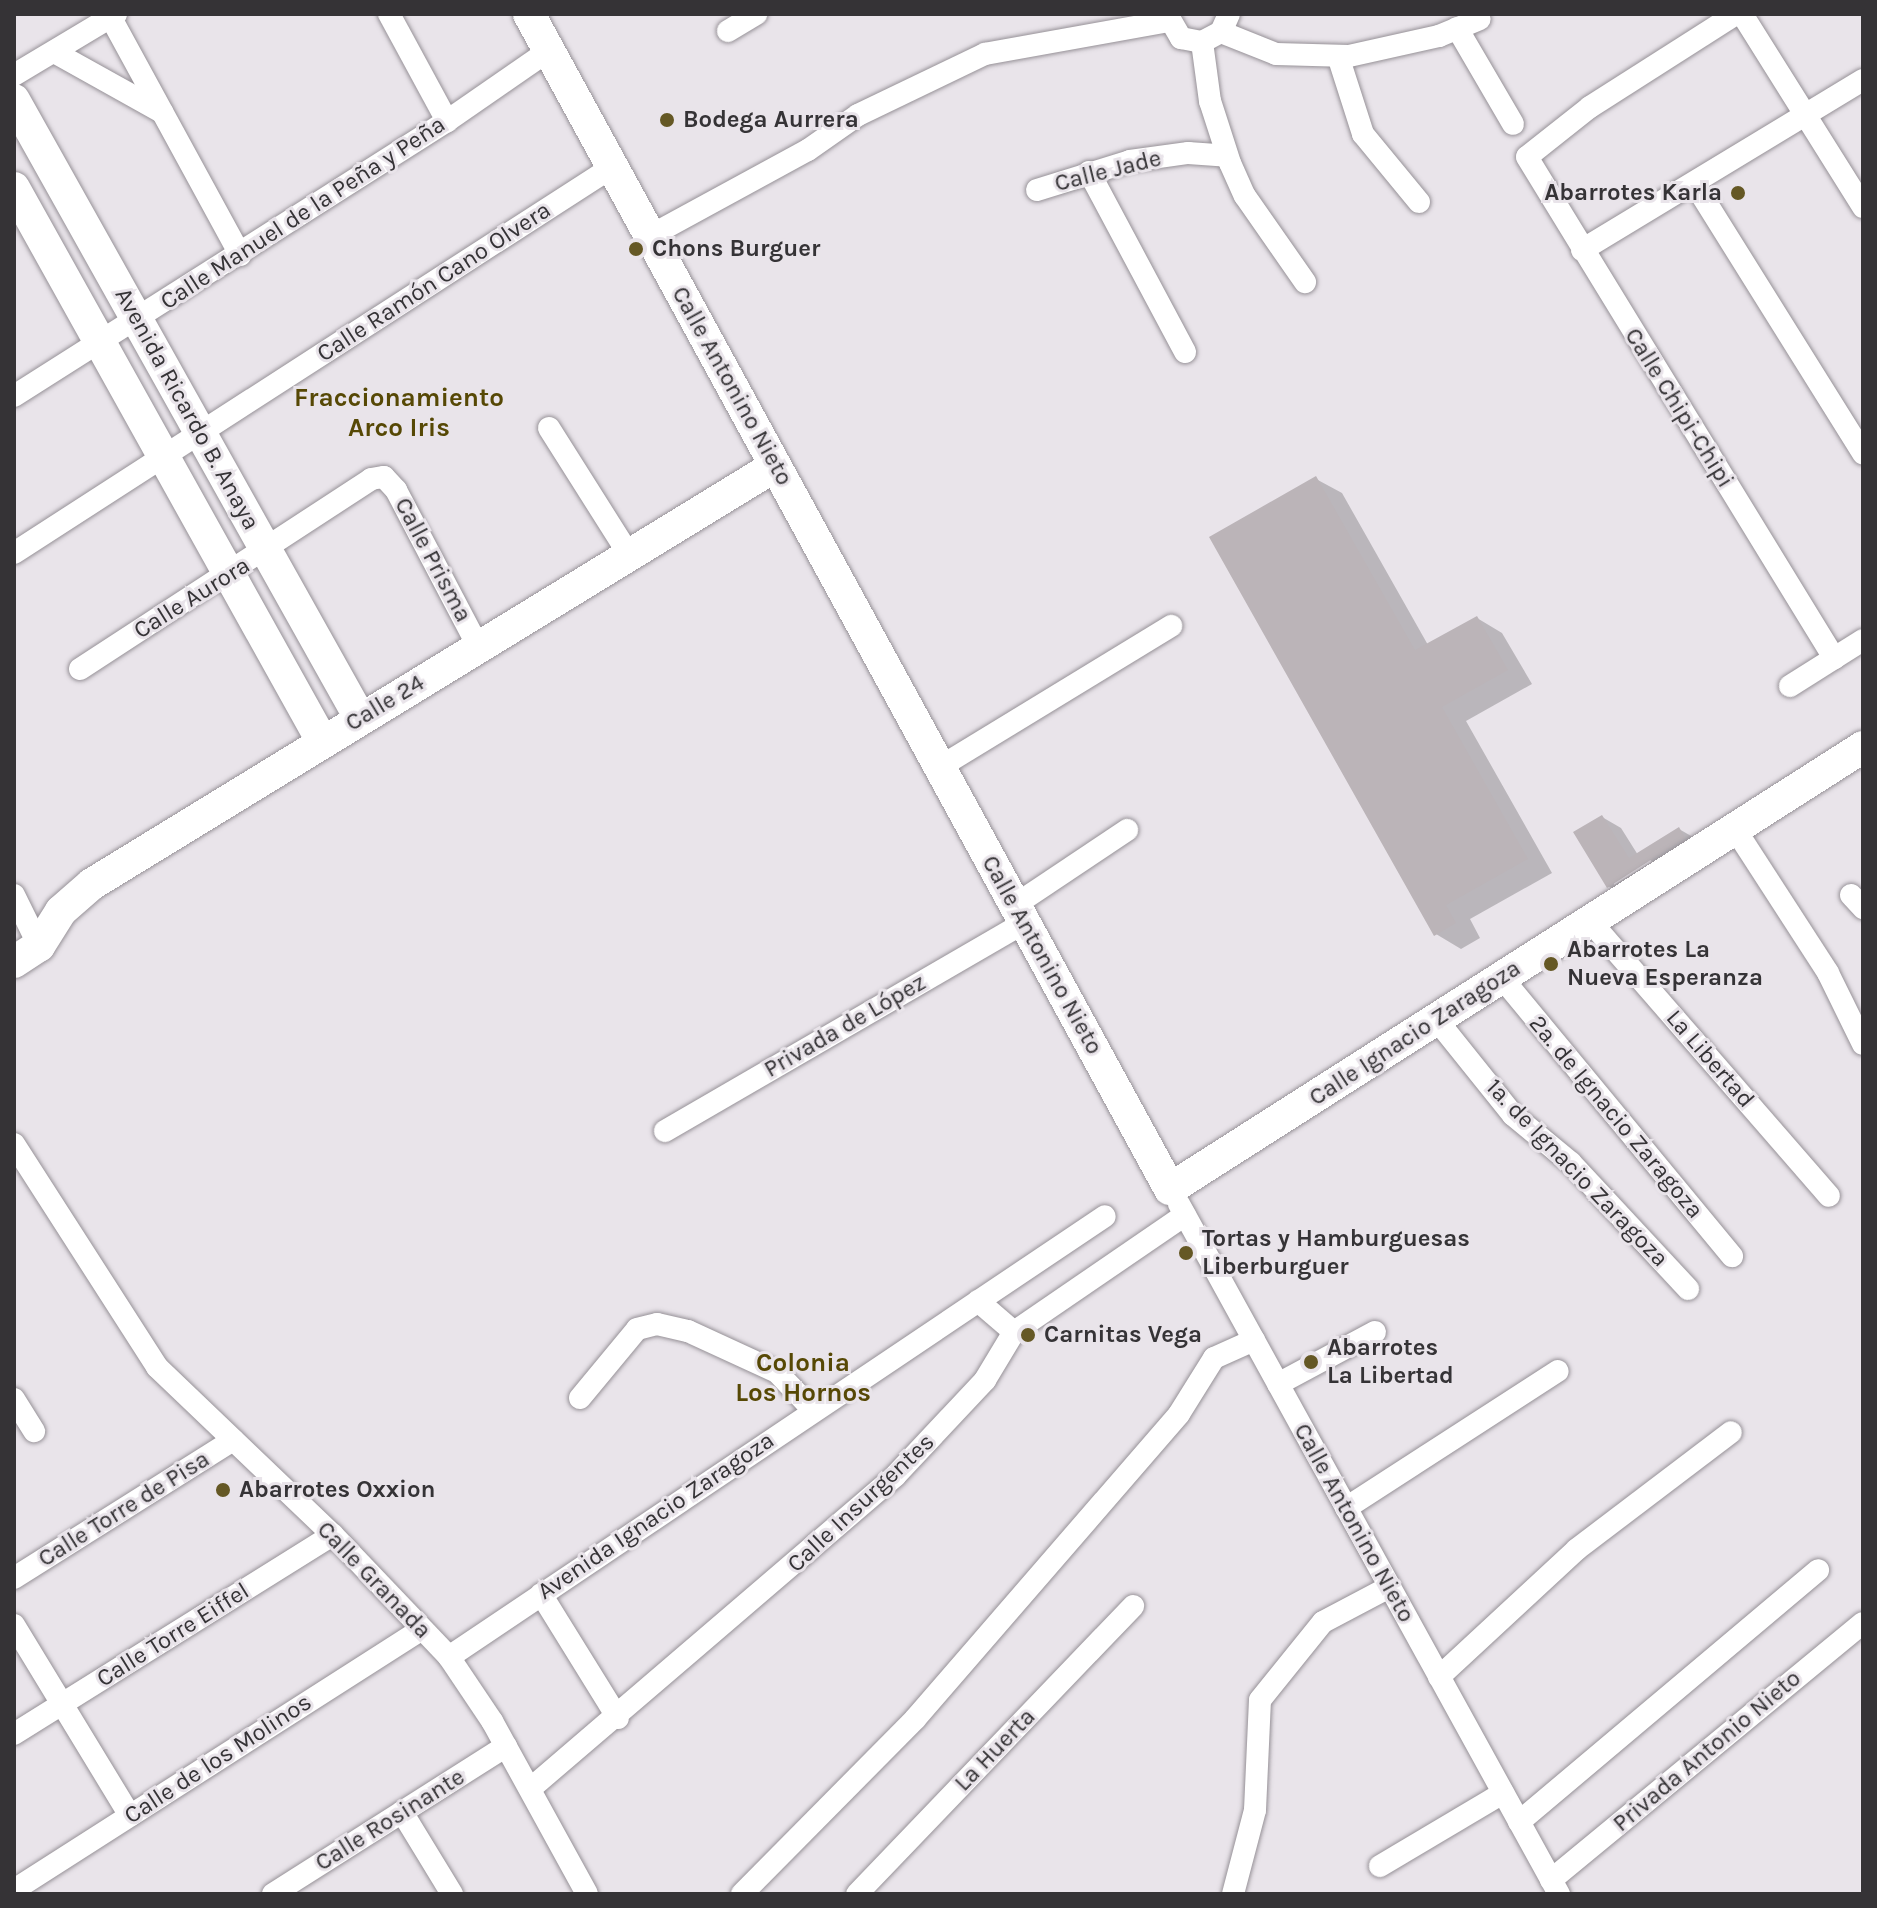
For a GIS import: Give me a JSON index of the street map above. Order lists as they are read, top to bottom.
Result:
{
  "streets": {
    "street": [
      "Calle Jade",
      "Calle Manuel de la Peña y Peña",
      "Calle Ramón Cano Olvera",
      "Calle Antonino Nieto",
      "Calle Chipi-Chipi",
      "Avenida Ricardo B. Anaya",
      "Calle Prisma",
      "Calle Aurora",
      "Calle 24",
      "Privada de López",
      "Calle Ignacio Zaragoza",
      "La Libertad",
      "2a. de Ignacio Zaragoza",
      "1a. de Ignacio Zaragoza",
      "Calle Insurgentes",
      "Calle Torre de Pisa",
      "Avenida Ignacio Zaragoza",
      "Calle Granada",
      "Calle Torre Eiffel",
      "La Huerta",
      "Privada Antonio Nieto",
      "Calle de los Molinos",
      "Calle Rosinante"
    ]
  },
  "crossings": [
    ["Calle Manuel de la Peña y Peña", "Calle Antonino Nieto"],
    ["Calle Manuel de la Peña y Peña", "Avenida Ricardo B. Anaya"],
    ["Calle Ramón Cano Olvera", "Calle Antonino Nieto"],
    ["Calle Ramón Cano Olvera", "Avenida Ricardo B. Anaya"],
    ["Calle Antonino Nieto", "Calle 24"],
    ["Calle Antonino Nieto", "Privada de López"],
    ["Calle Antonino Nieto", "Calle Ignacio Zaragoza"],
    ["Calle Antonino Nieto", "Calle Insurgentes"],
    ["Calle Antonino Nieto", "Privada Antonio Nieto"],
    ["Avenida Ricardo B. Anaya", "Calle Aurora"],
    ["Avenida Ricardo B. Anaya", "Calle 24"],
    ["Calle Prisma", "Calle Aurora"],
    ["Calle Prisma", "Calle 24"],
    ["Calle Ignacio Zaragoza", "La Libertad"],
    ["Calle Ignacio Zaragoza", "2a. de Ignacio Zaragoza"],
    ["Calle Ignacio Zaragoza", "1a. de Ignacio Zaragoza"],
    ["Calle Ignacio Zaragoza", "Calle Insurgentes"],
    ["Calle Insurgentes", "Calle Granada"],
    ["Calle Torre de Pisa", "Calle Granada"],
    ["Avenida Ignacio Zaragoza", "Calle Granada"],
    ["Calle Granada", "Calle Torre Eiffel"],
    ["Calle Granada", "Calle de los Molinos"],
    ["Calle Granada", "Calle Rosinante"]
  ],
  "districts": ["Fraccionamiento Arco Iris", "Colonia Los Hornos"],
  "places": [
    "Bodega Aurrera",
    "Abarrotes Karla",
    "Chons Burguer",
    "Abarrotes La Nueva Esperanza",
    "Tortas y Hamburguesas Liberburguer",
    "Carnitas Vega",
    "Abarrotes La Libertad",
    "Abarrotes Oxxion"
  ]
}
